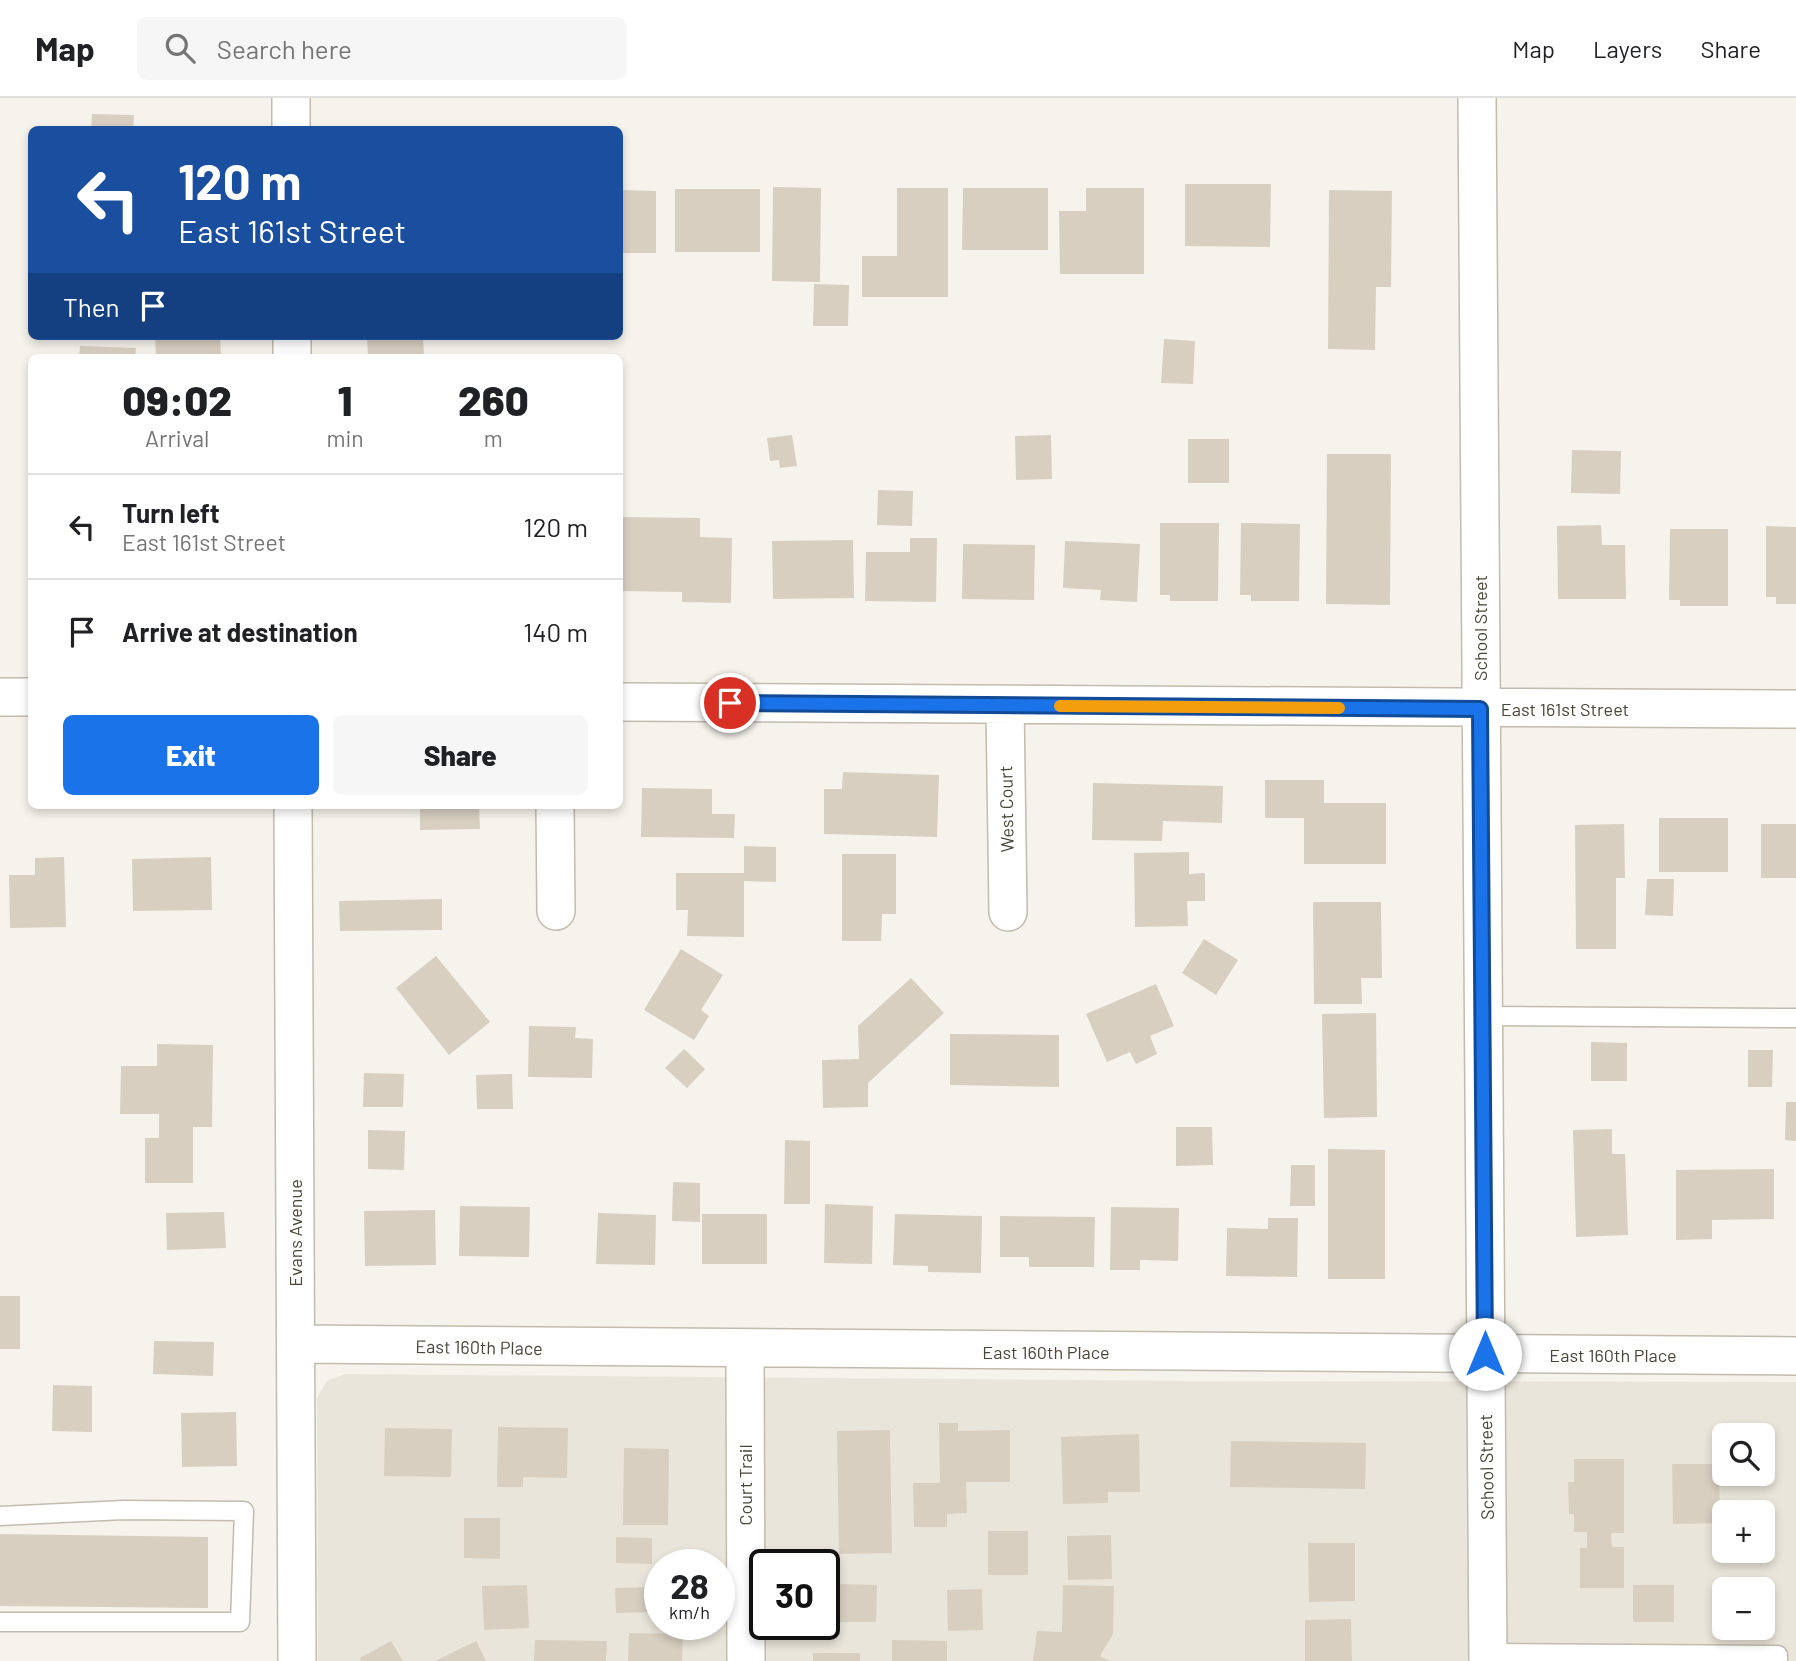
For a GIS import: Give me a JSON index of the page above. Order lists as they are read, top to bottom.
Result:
{
  "streets": {
    "street": [
      "School Street",
      "East 161st Street",
      "West Court",
      "Evans Avenue",
      "East 160th Place",
      "Court Trail"
    ]
  },
  "crossings": [
    ["School Street", "East 161st Street"],
    ["School Street", "East 160th Place"],
    ["East 161st Street", "West Court"],
    ["Evans Avenue", "East 160th Place"],
    ["East 160th Place", "Court Trail"]
  ],
  "page": {
    "header": "Map",
    "search": "Search here",
    "nav": ["Map", "Layers", "Share"],
    "turn": ["120 m", "East 161st Street"],
    "then": "Then",
    "eta": [
      "09:02",
      "Arrival",
      "1",
      "min",
      "260",
      "m"
    ],
    "list": [
      {
        "name": "Turn left",
        "note": "East 161st Street",
        "value": "120 m"
      },
      {
        "name": "Arrive at destination",
        "value": "140 m"
      }
    ],
    "buttons": ["Exit", "Share"],
    "map_buttons": ["+", "−"],
    "speed": "28 km/h",
    "limit": "30"
  }
}
